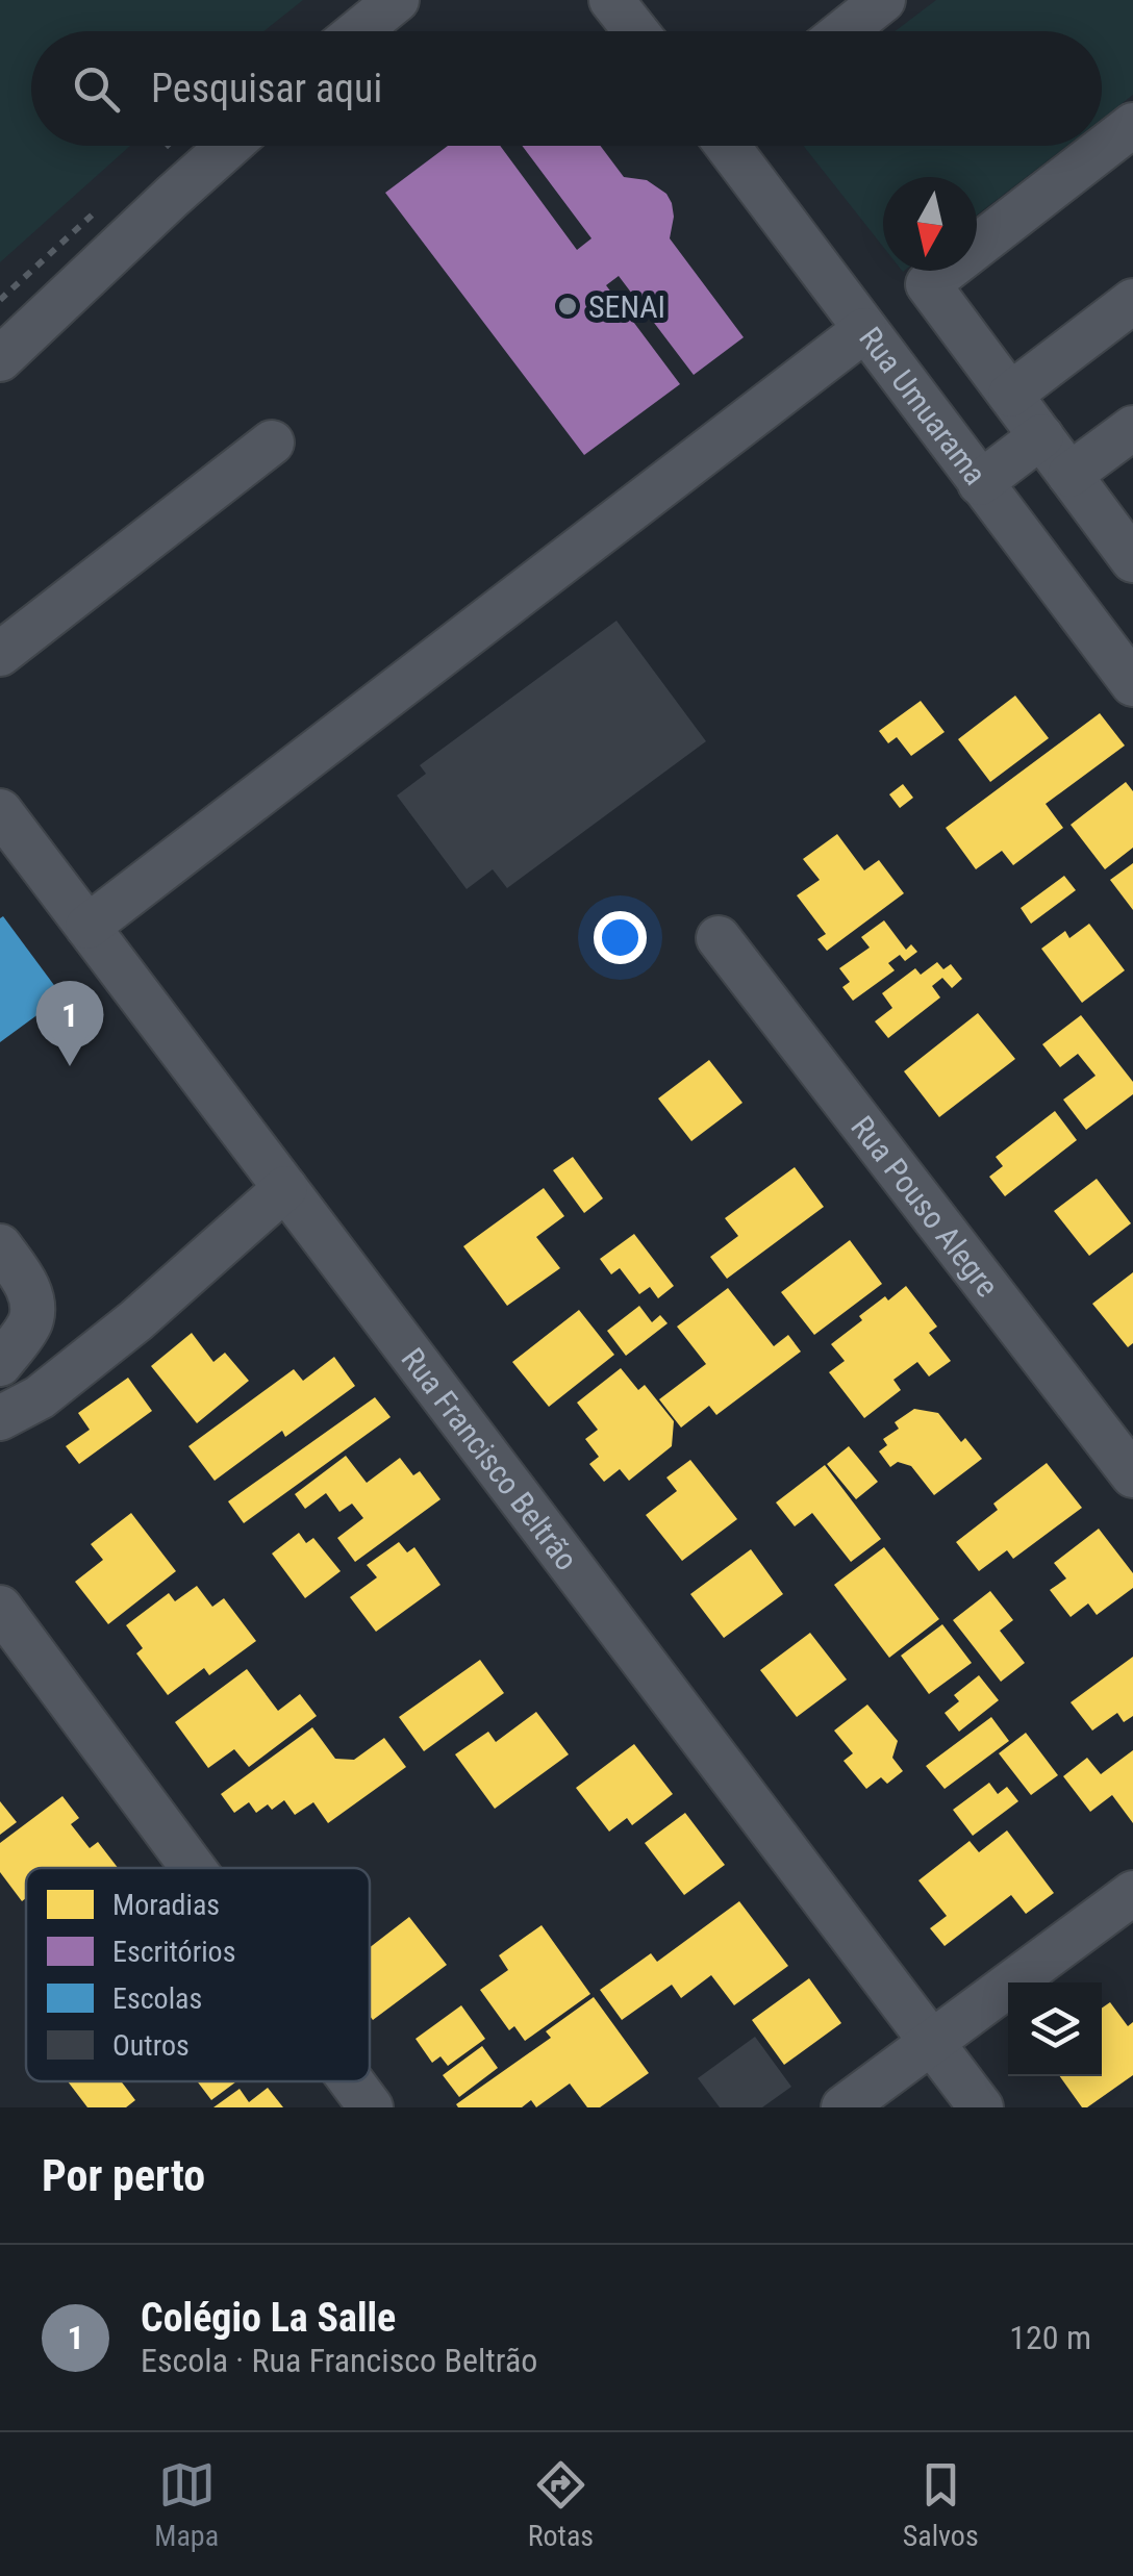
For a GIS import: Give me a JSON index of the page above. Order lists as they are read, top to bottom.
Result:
{
  "streets": {
    "street": ["Rua Umuarama", "Rua Pouso Alegre", "Rua Francisco Beltrão"]
  },
  "places": ["SENAI"],
  "legend": [
    "Moradias",
    "Escritórios",
    "Escolas",
    "Outros"
  ],
  "north": "bottom",
  "page": {
    "search": "Pesquisar aqui",
    "pins": "1",
    "heading": "Por perto",
    "list": [
      {
        "mark": "1",
        "name": "Colégio La Salle",
        "note": "Escola · Rua Francisco Beltrão",
        "value": "120 m"
      }
    ],
    "nav": ["Mapa", "Rotas", "Salvos"]
  }
}
